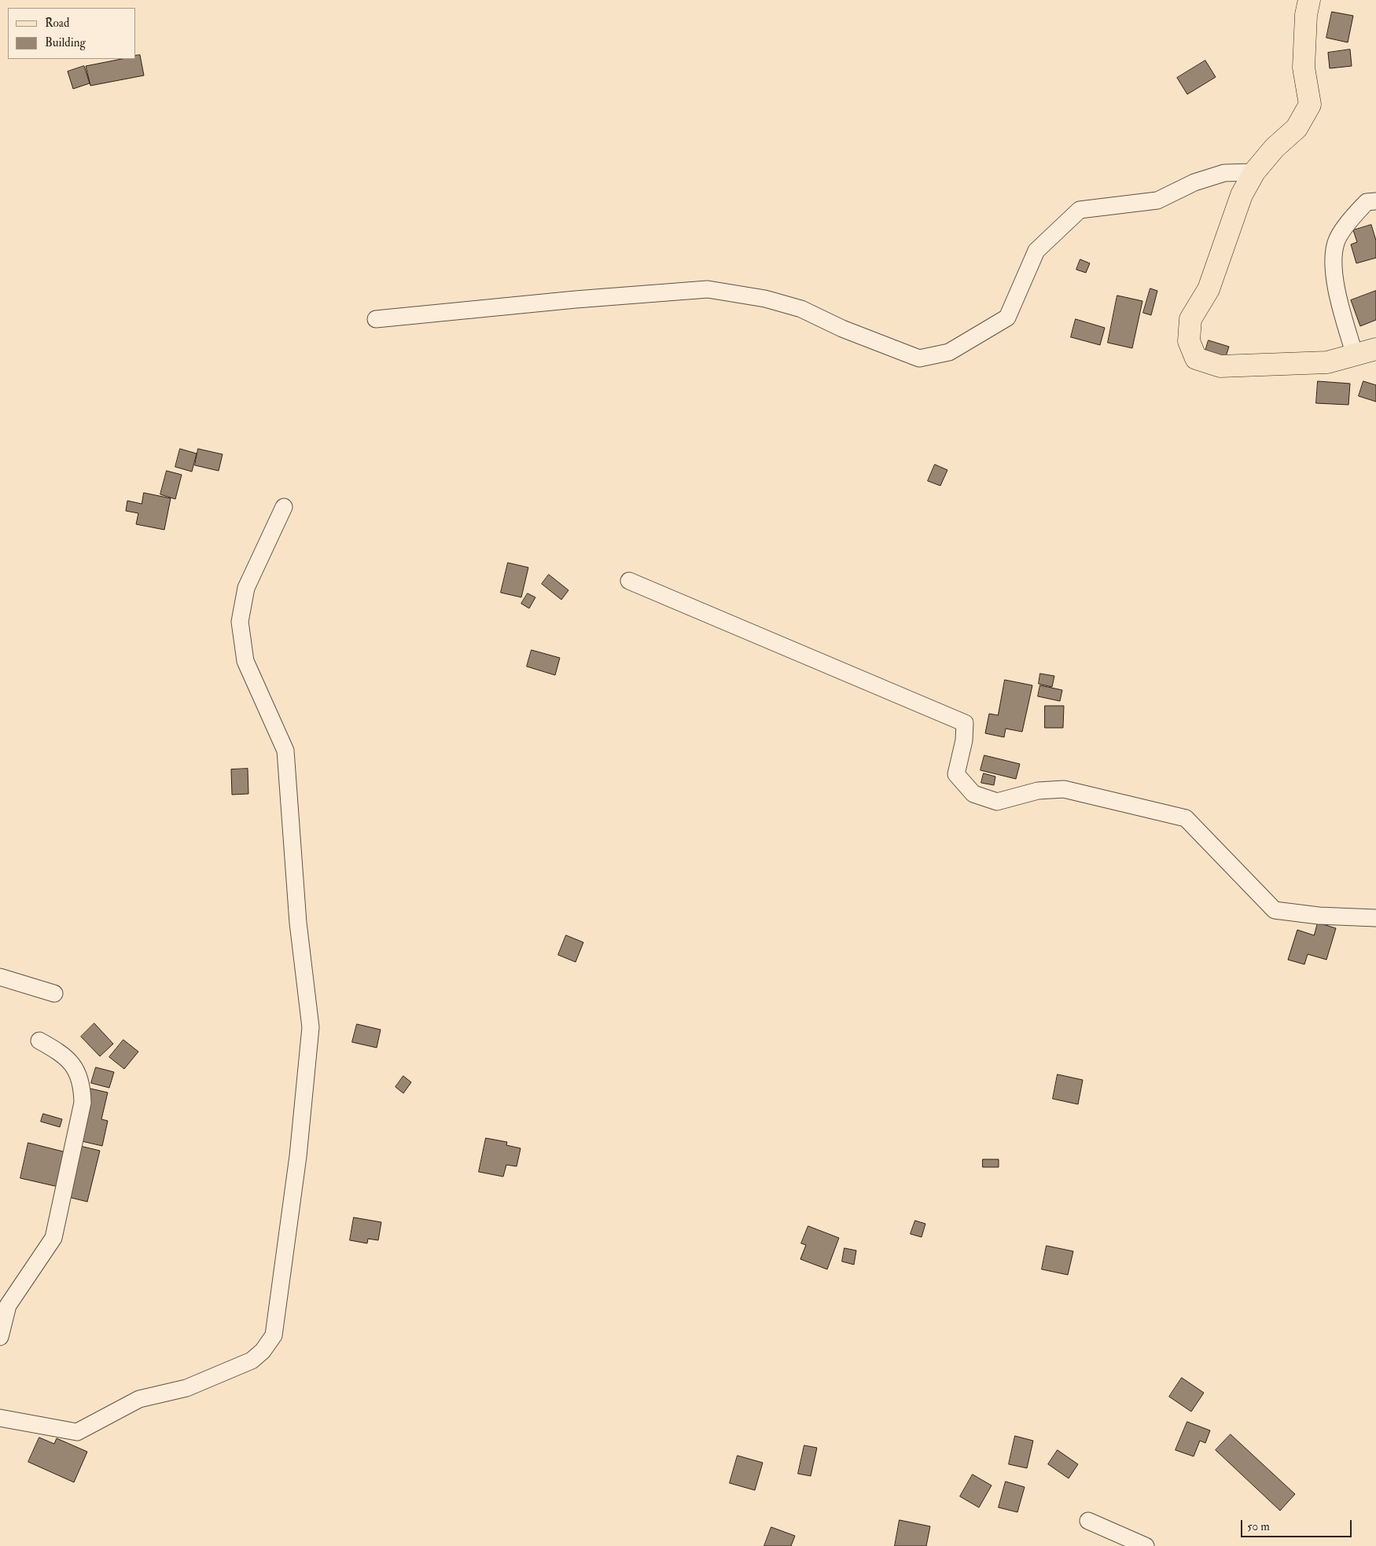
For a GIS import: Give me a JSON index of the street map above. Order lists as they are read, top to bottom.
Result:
{
  "legend": ["Road", "Building"],
  "scale_bar": "50 m"
}
